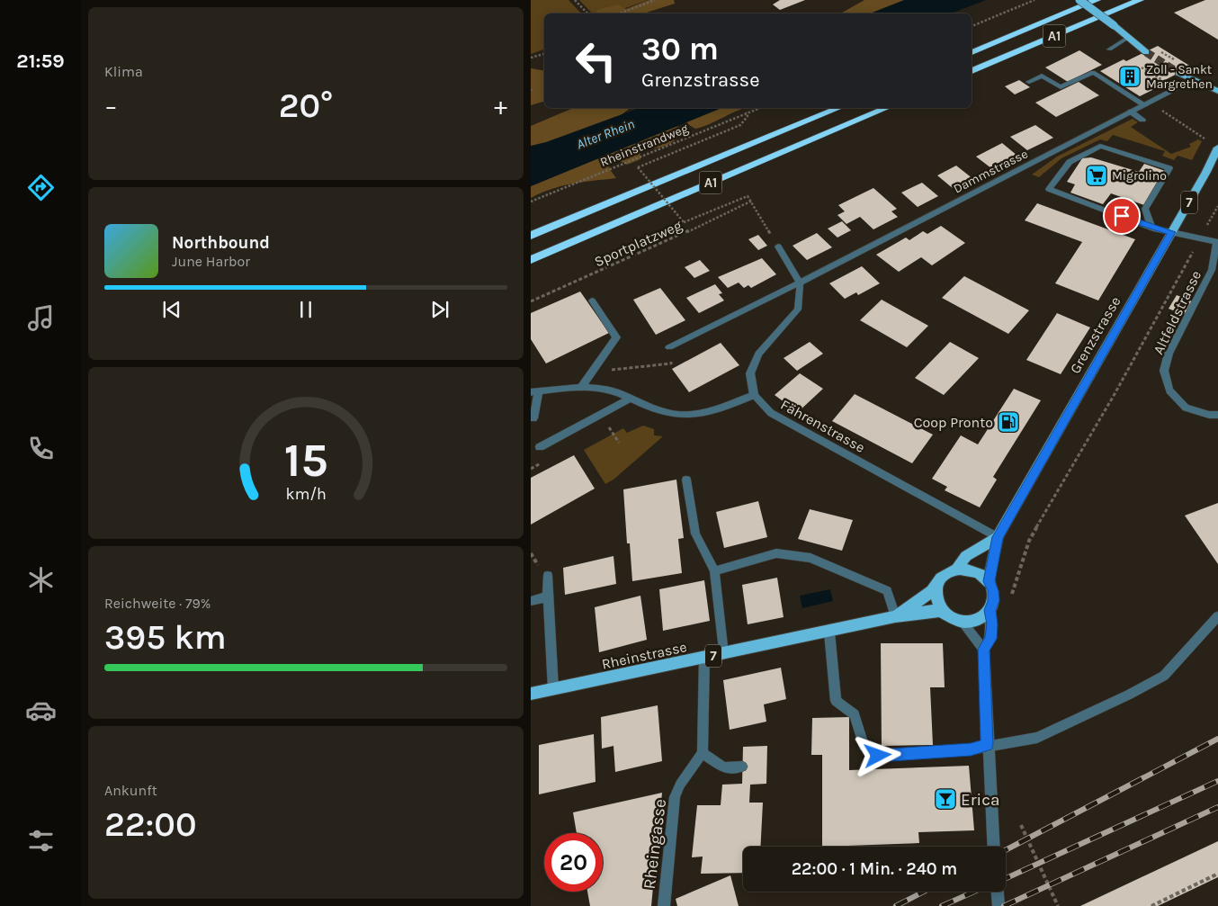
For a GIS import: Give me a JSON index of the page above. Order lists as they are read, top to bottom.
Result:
{
  "streets": {
    "highway": ["A1"],
    "main road": ["7", "Grenzstrasse", "Rheinstrasse"],
    "street": [
      "Dammstrasse",
      "Altfeldstrasse",
      "Fährenstrasse",
      "Rheingasse"
    ],
    "path": ["Rheinstrandweg", "Sportplatzweg"]
  },
  "crossings": [
    ["7", "Grenzstrasse"],
    ["7", "Rheinstrasse"],
    ["Grenzstrasse", "Fährenstrasse"],
    ["Grenzstrasse", "Rheinstrasse"]
  ],
  "water": ["Alter Rhein"],
  "places": {
    "building": ["Zoll - Sankt Margrethen"],
    "supermarket": ["Migrolino"],
    "fuel station": ["Coop Pronto"],
    "bar": ["Erica"]
  },
  "page": {
    "tabs": "21:59",
    "tile": [
      "Klima",
      ["Reichweite · 79%", "395 km"],
      ["Ankunft", "22:00"]
    ],
    "turn": ["30 m", "Grenzstrasse"],
    "heat": ["−", "20°", "+"],
    "song": ["Northbound", "June Harbor"],
    "limit": "20",
    "trip": "22:00 · 1 Min. · 240 m",
    "gauge": ["15", "km/h"]
  }
}
